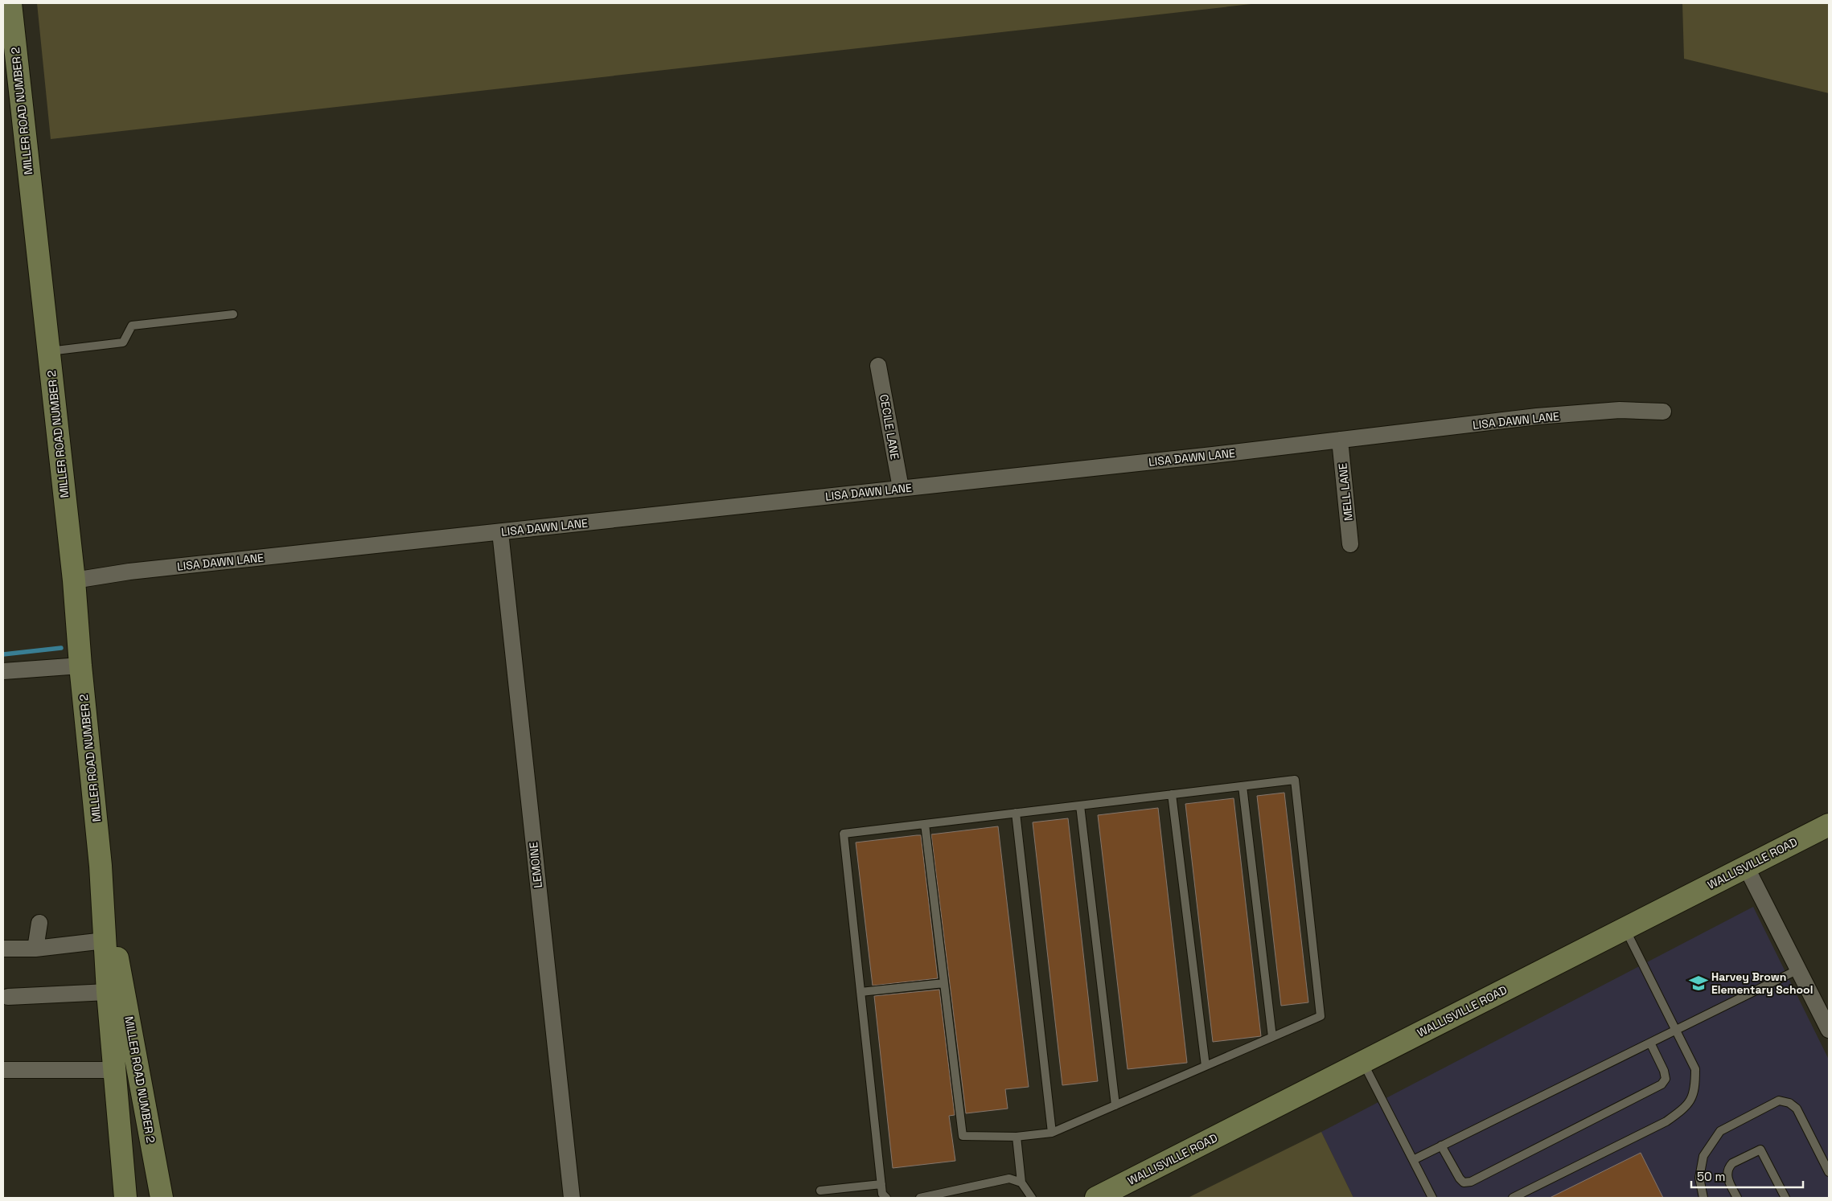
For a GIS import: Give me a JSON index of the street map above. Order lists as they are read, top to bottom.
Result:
{
  "streets": {
    "main road": ["MILLER ROAD NUMBER 2", "WALLISVILLE ROAD"],
    "street": [
      "LISA DAWN LANE",
      "CECILE LANE",
      "MELL LANE",
      "LEMOINE"
    ]
  },
  "crossings": [
    ["MILLER ROAD NUMBER 2", "LISA DAWN LANE"],
    ["LISA DAWN LANE", "CECILE LANE"],
    ["LISA DAWN LANE", "MELL LANE"],
    ["LISA DAWN LANE", "LEMOINE"]
  ],
  "places": {
    "school or university": ["Harvey Brown Elementary School"]
  },
  "scale_bar": "50 m"
}
